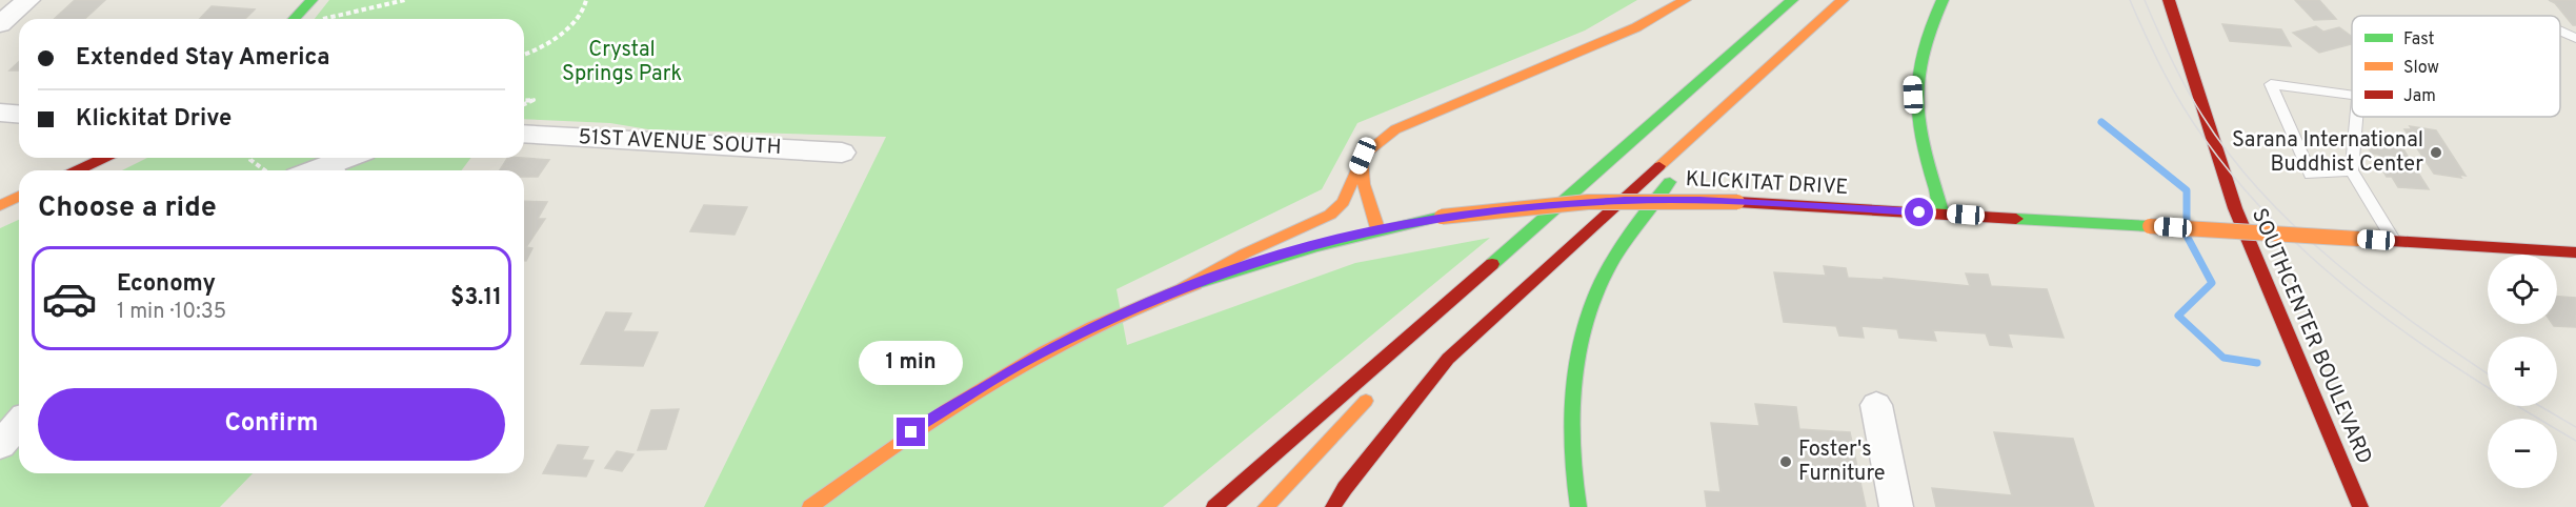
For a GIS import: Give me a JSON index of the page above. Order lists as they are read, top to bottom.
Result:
{
  "streets": {
    "main road": ["KLICKITAT DRIVE", "SOUTHCENTER BOULEVARD"],
    "street": ["51ST AVENUE SOUTH"]
  },
  "parks": ["Crystal Springs Park"],
  "places": ["Sarana International Buddhist Center", "Foster's Furniture"],
  "legend": ["Fast", "Slow", "Jam"],
  "page": {
    "banner": ["Extended Stay America", "Klickitat Drive"],
    "heading": "Choose a ride",
    "list": [
      {
        "name": "Economy",
        "note": "1 min · 10:35",
        "value": "$3.11"
      }
    ],
    "map_buttons": ["+", "−"],
    "bubble": "1 min",
    "buttons": "Confirm"
  }
}
